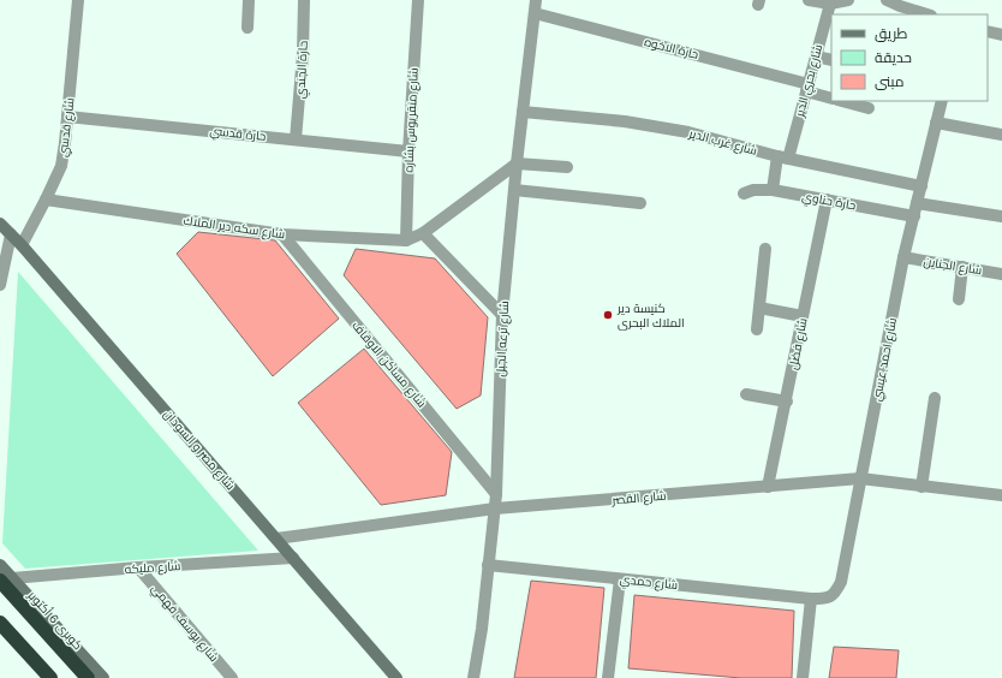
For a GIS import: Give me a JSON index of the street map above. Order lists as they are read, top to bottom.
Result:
{
  "streets": {
    "highway": ["كوبرى 6 أكتوبر"],
    "main road": ["شارع مصر و السودان"],
    "street": [
      "حارة الاخوه",
      "حارة الجندي",
      "شارع بحري الدير",
      "شارع منقريوس بشاره",
      "شارع قدسي",
      "حارة قدسي",
      "شارع غرب الدير",
      "حارة حناوي",
      "شارع سكه دير الملاك",
      "شارع الجناين",
      "شارع ترعه الجبل",
      "شارع فضل",
      "شارع احمد عيسي",
      "شارع مساكن الاوقاف",
      "شارع القصر",
      "شارع مليكه",
      "شارع حمدي",
      "شارع يوسف فهمي"
    ]
  },
  "crossings": [
    ["حارة الاخوه", "شارع بحري الدير"],
    ["حارة الاخوه", "شارع ترعه الجبل"],
    ["حارة الجندي", "حارة قدسي"],
    ["شارع بحري الدير", "شارع غرب الدير"],
    ["شارع بحري الدير", "حارة حناوي"],
    ["شارع منقريوس بشاره", "حارة قدسي"],
    ["شارع منقريوس بشاره", "شارع سكه دير الملاك"],
    ["شارع قدسي", "حارة قدسي"],
    ["شارع قدسي", "شارع سكه دير الملاك"],
    ["شارع قدسي", "شارع مصر و السودان"],
    ["شارع غرب الدير", "شارع ترعه الجبل"],
    ["شارع غرب الدير", "شارع احمد عيسي"],
    ["حارة حناوي", "شارع فضل"],
    ["حارة حناوي", "شارع احمد عيسي"],
    ["شارع سكه دير الملاك", "شارع ترعه الجبل"],
    ["شارع سكه دير الملاك", "شارع مساكن الاوقاف"],
    ["شارع الجناين", "شارع احمد عيسي"],
    ["شارع ترعه الجبل", "شارع مساكن الاوقاف"],
    ["شارع ترعه الجبل", "شارع القصر"],
    ["شارع ترعه الجبل", "شارع حمدي"],
    ["شارع فضل", "شارع القصر"],
    ["شارع احمد عيسي", "شارع القصر"],
    ["شارع احمد عيسي", "شارع حمدي"],
    ["شارع مصر و السودان", "شارع القصر"],
    ["شارع مصر و السودان", "شارع مليكه"],
    ["شارع مليكه", "كوبرى 6 أكتوبر"],
    ["شارع مليكه", "شارع يوسف فهمي"]
  ],
  "places": ["كنيسة دير الملاك البحرى"],
  "legend": ["طريق", "حديقة", "مبنى"]
}
